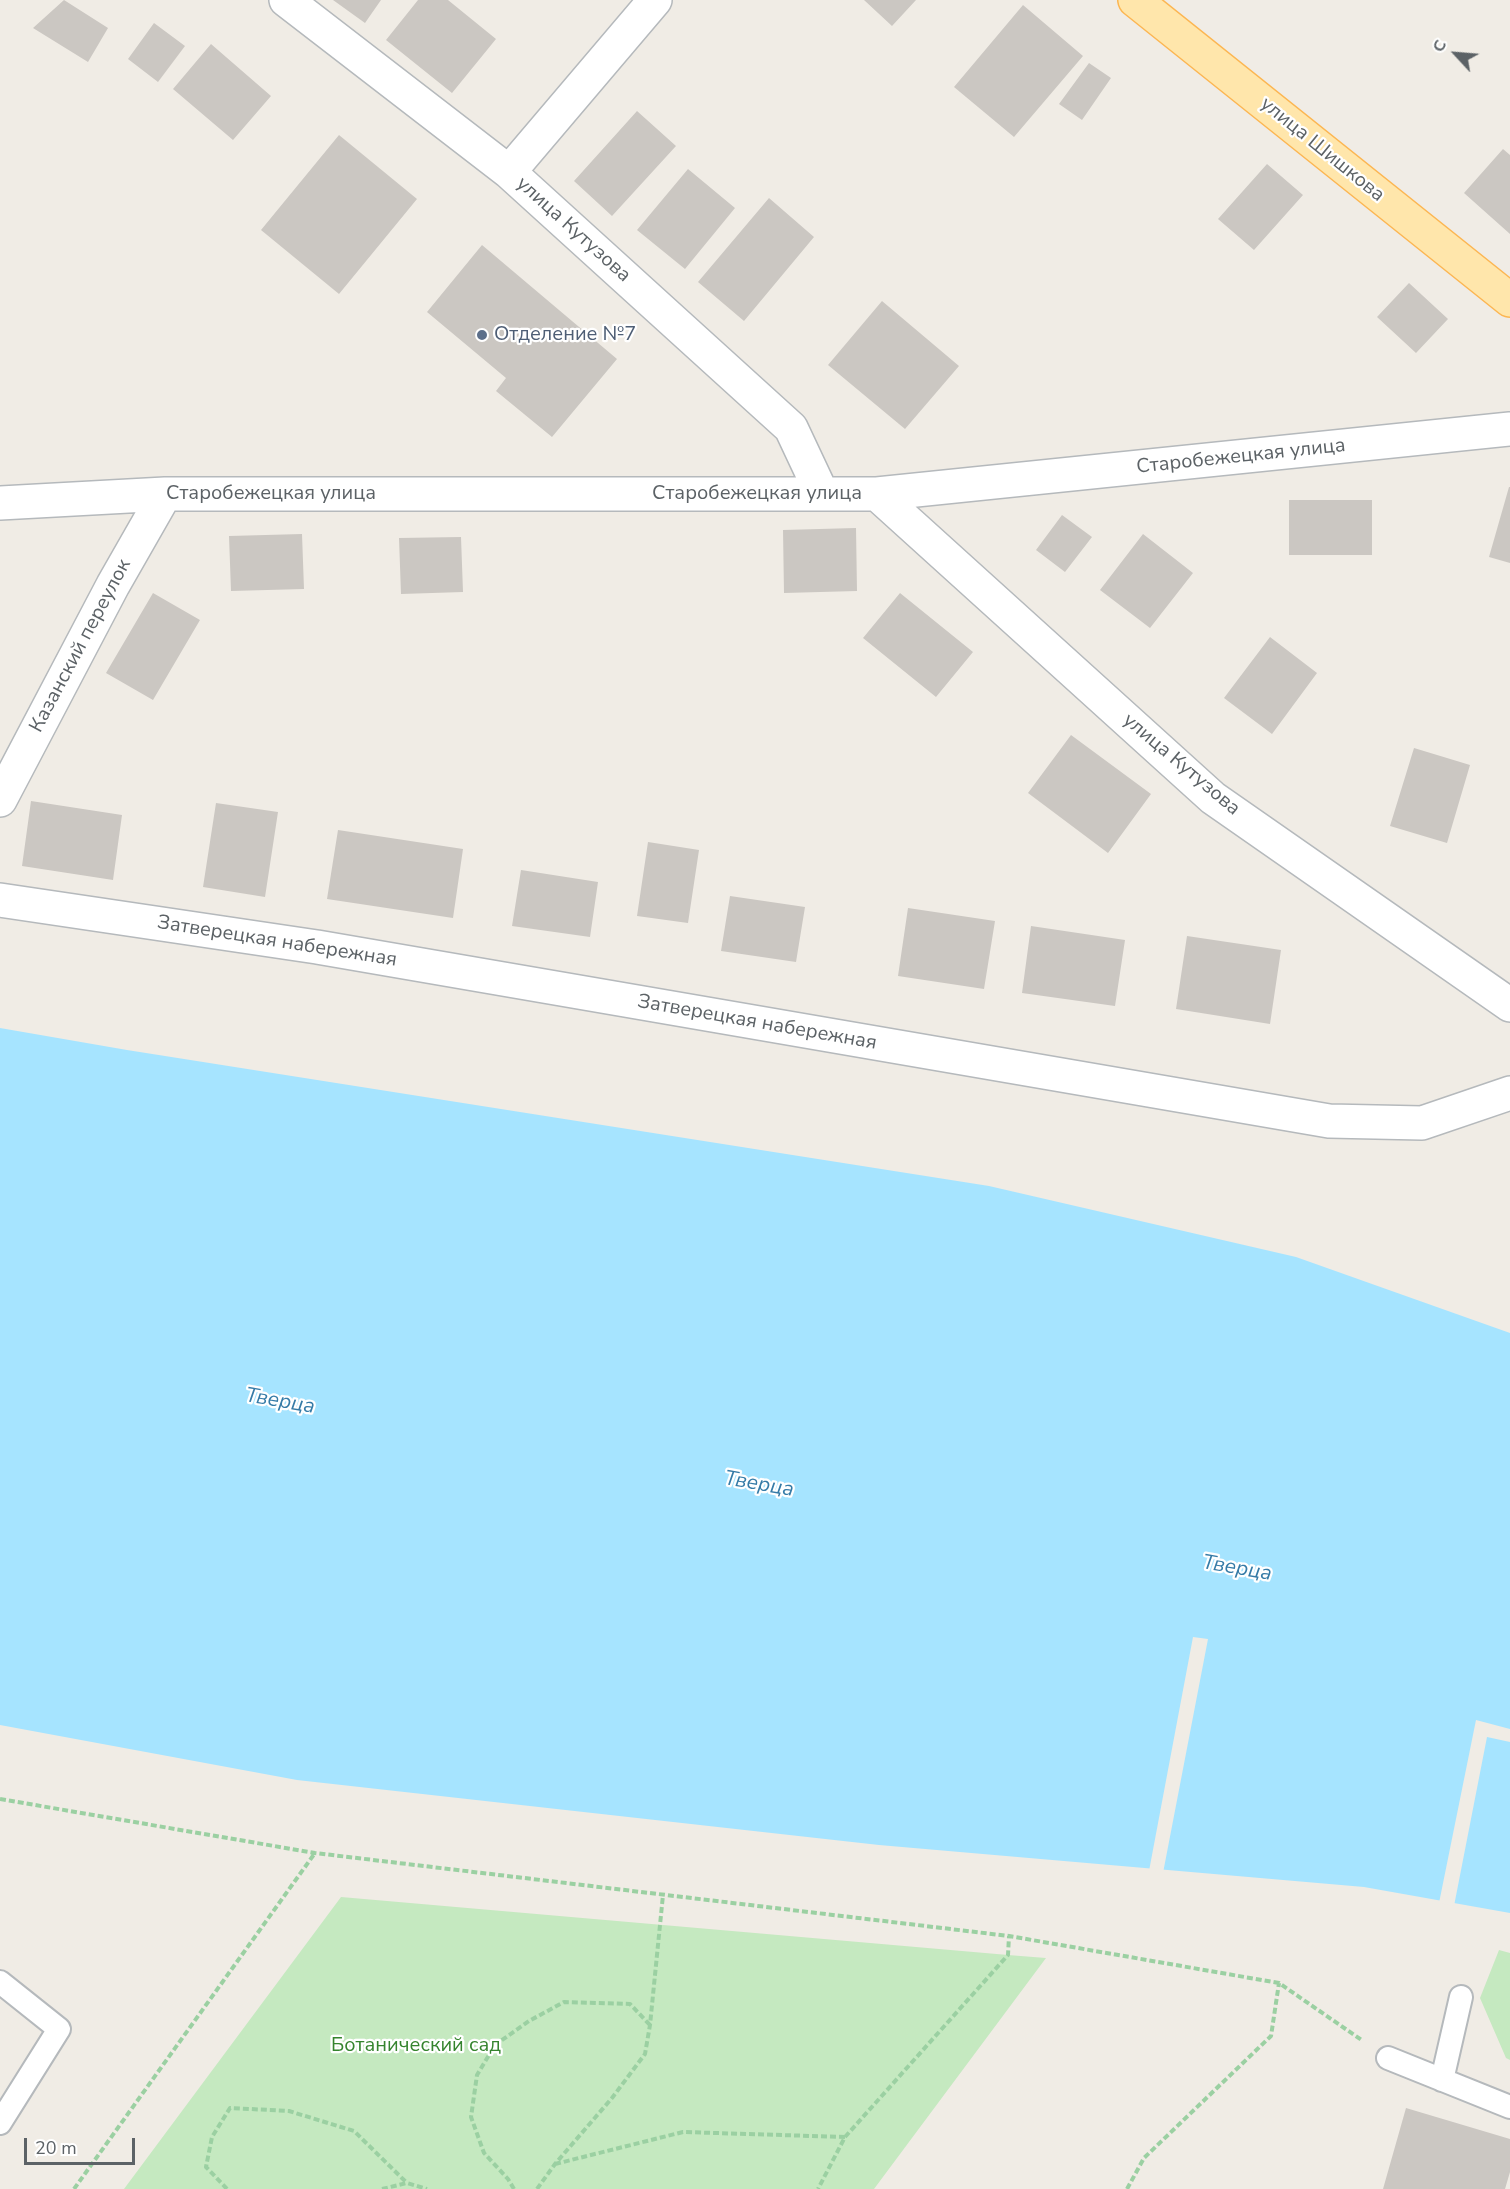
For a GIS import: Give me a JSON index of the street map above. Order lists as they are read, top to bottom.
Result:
{
  "streets": {
    "main road": ["улица Шишкова"],
    "street": [
      "улица Кутузова",
      "Старобежецкая улица",
      "Казанский переулок",
      "Затверецкая набережная"
    ]
  },
  "crossings": [
    ["улица Кутузова", "Старобежецкая улица"],
    ["Старобежецкая улица", "Казанский переулок"]
  ],
  "water": ["Тверца"],
  "parks": ["Ботанический сад"],
  "places": ["Отделение №7"],
  "scale_bar": "20 m",
  "north": "top left"
}
